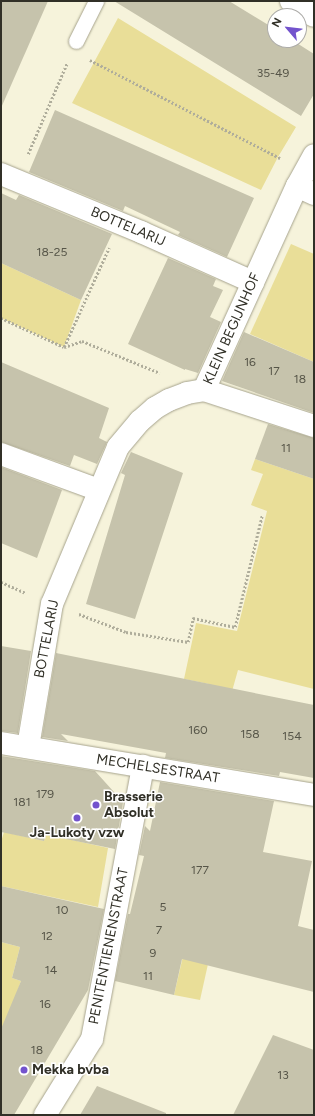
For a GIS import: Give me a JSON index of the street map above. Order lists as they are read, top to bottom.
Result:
{
  "streets": {
    "street": [
      "BOTTELARIJ",
      "KLEIN BEGIJNHOF",
      "MECHELSESTRAAT",
      "PENITENTIENENSTRAAT"
    ]
  },
  "crossings": [
    ["BOTTELARIJ", "KLEIN BEGIJNHOF"],
    ["BOTTELARIJ", "MECHELSESTRAAT"],
    ["MECHELSESTRAAT", "PENITENTIENENSTRAAT"]
  ],
  "places": ["Brasserie Absolut", "Ja-Lukoty vzw", "Mekka bvba"],
  "house_numbers": [
    "35-49",
    "18-25",
    "16",
    "17",
    "18",
    "11",
    "160",
    "158",
    "154",
    "179",
    "181",
    "177",
    "5",
    "10",
    "7",
    "12",
    "9",
    "14",
    "11",
    "16",
    "18",
    "13"
  ],
  "north": "top left"
}
